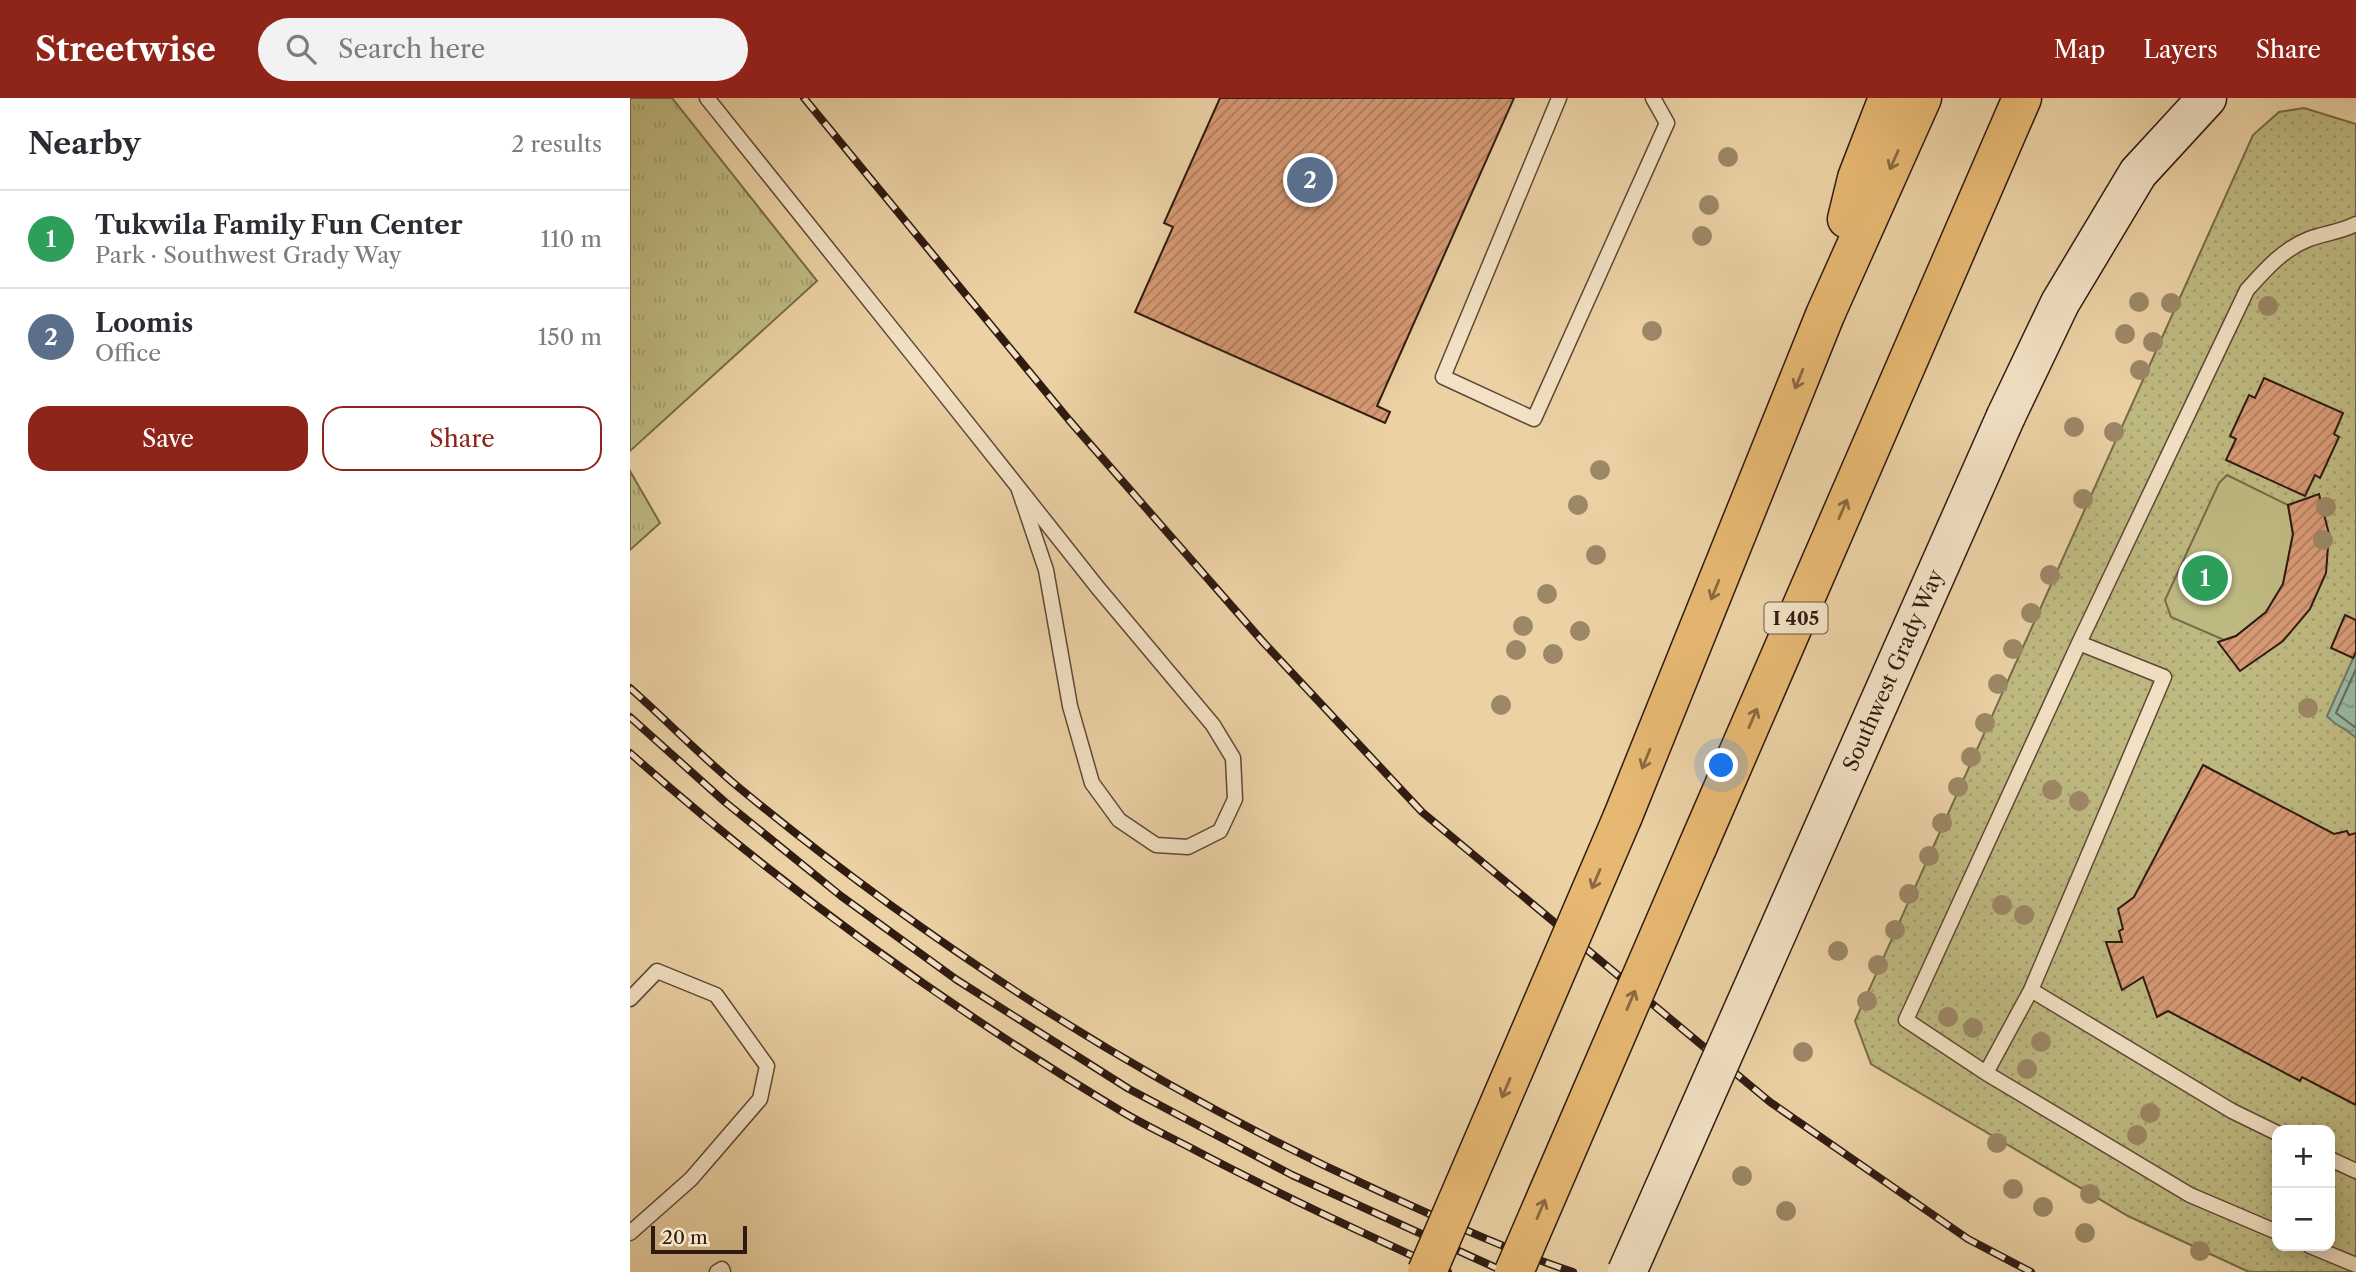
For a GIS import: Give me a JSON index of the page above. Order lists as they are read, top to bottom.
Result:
{
  "streets": {
    "highway": ["I 405"],
    "main road": ["Southwest Grady Way"]
  },
  "scale_bar": "20 m",
  "page": {
    "header": "Streetwise",
    "search": "Search here",
    "nav": ["Map", "Layers", "Share"],
    "heading": ["Nearby", "2 results"],
    "pins": ["2", "1"],
    "list": [
      {
        "mark": "1",
        "name": "Tukwila Family Fun Center",
        "note": "Park · Southwest Grady Way",
        "value": "110 m"
      },
      {
        "mark": "2",
        "name": "Loomis",
        "note": "Office",
        "value": "150 m"
      }
    ],
    "buttons": ["Save", "Share"],
    "map_buttons": ["+", "−"],
    "scale": "20 m"
  }
}
